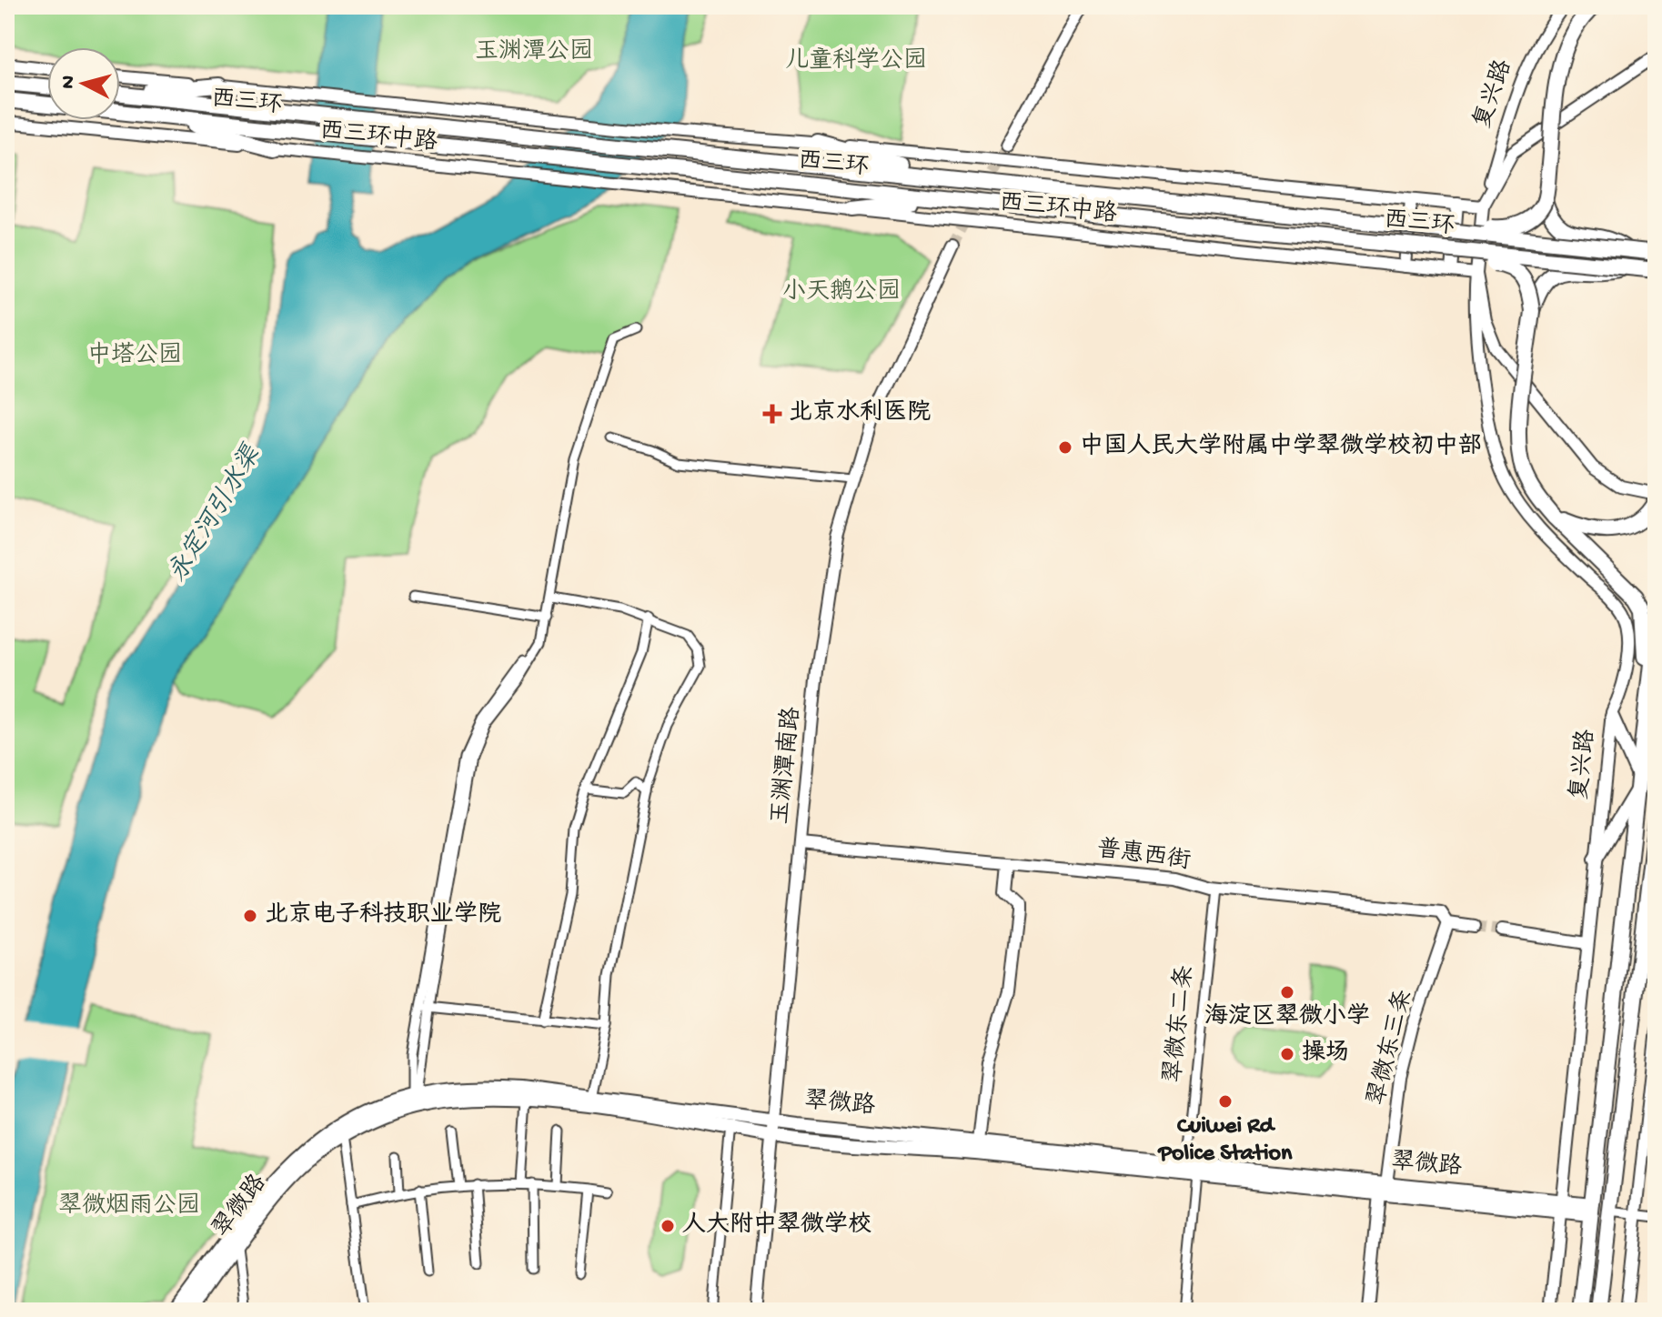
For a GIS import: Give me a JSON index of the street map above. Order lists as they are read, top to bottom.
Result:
{
  "streets": {
    "highway": ["西三环"],
    "main road": ["翠微路"],
    "street": [
      "复兴路",
      "西三环中路",
      "玉渊潭南路",
      "普惠西街",
      "翠微东二条",
      "翠微东三条"
    ]
  },
  "crossings": [
    ["复兴路", "西三环中路"],
    ["复兴路", "翠微路"],
    ["玉渊潭南路", "普惠西街"],
    ["玉渊潭南路", "翠微路"],
    ["普惠西街", "翠微东二条"],
    ["普惠西街", "翠微东三条"],
    ["翠微东二条", "翠微路"],
    ["翠微东三条", "翠微路"]
  ],
  "water": ["永定河引水渠"],
  "parks": [
    "玉渊潭公园",
    "儿童科学公园",
    "小天鹅公园",
    "中塔公园",
    "翠微烟雨公园"
  ],
  "places": {
    "health": ["北京水利医院"],
    "other": [
      "中国人民大学附属中学翠微学校初中部",
      "北京电子科技职业学院",
      "海淀区翠微小学",
      "操场",
      "Cuiwei Rd Police Station",
      "人大附中翠微学校"
    ]
  },
  "north": "left"
}
